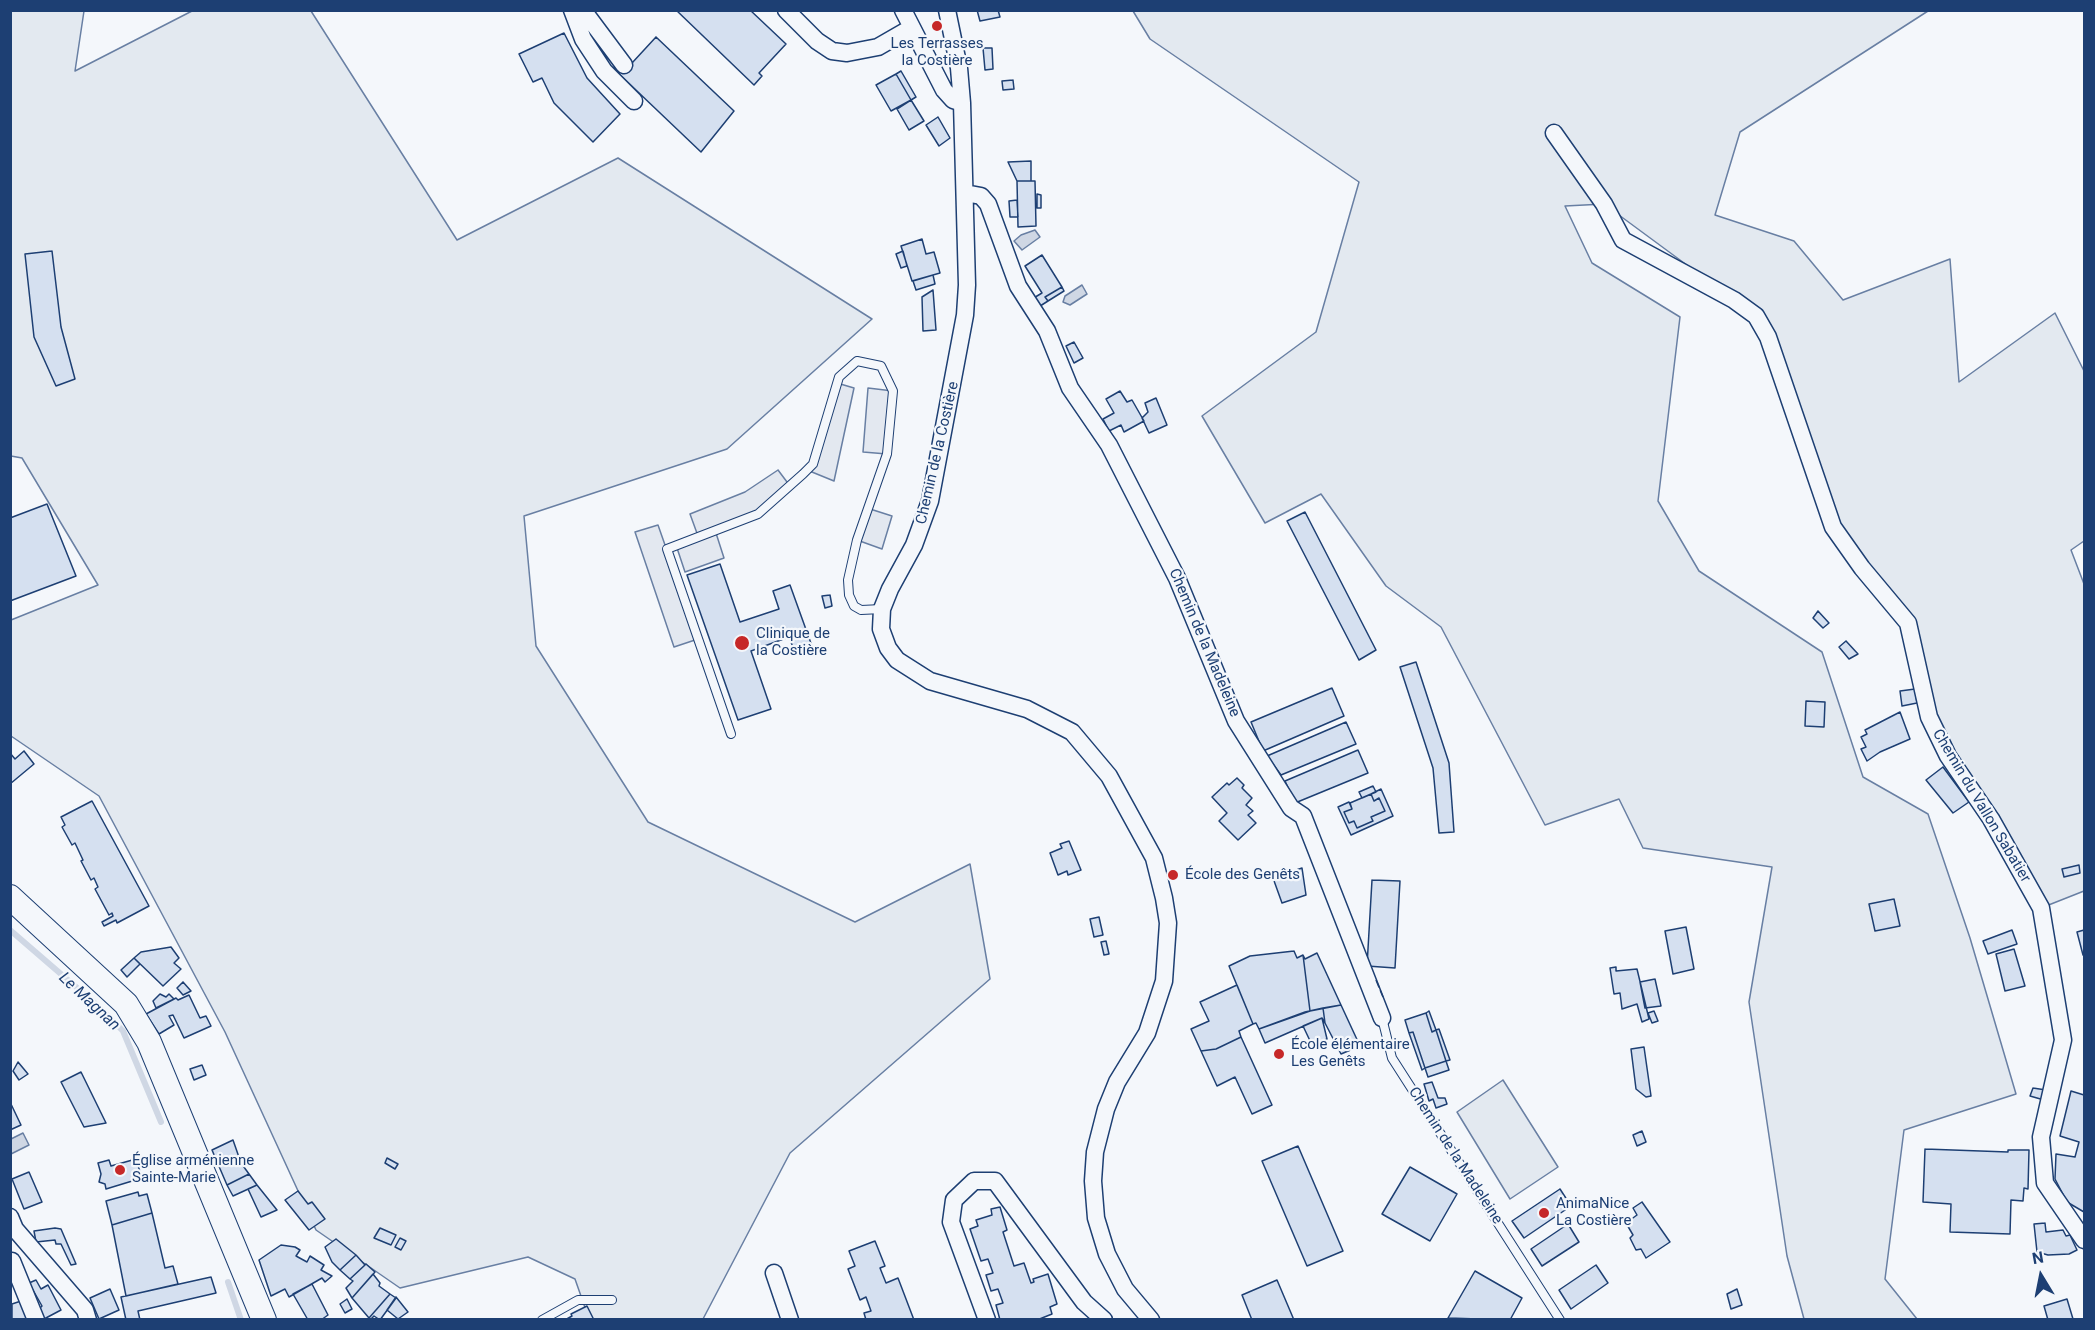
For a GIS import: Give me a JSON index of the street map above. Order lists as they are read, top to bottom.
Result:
{
  "streets": {
    "street": ["Chemin de la Costière", "Chemin de la Madeleine", "Chemin du Vallon Sabatier"]
  },
  "crossings": [
    ["Chemin de la Costière", "Chemin de la Madeleine"]
  ],
  "water": ["Le Magnan"],
  "places": [
    "Les Terrasses la Costière",
    "Clinique de la Costière",
    "École des Genêts",
    "École élémentaire Les Genêts",
    "Église arménienne Sainte-Marie",
    "AnimaNice La Costière"
  ],
  "north": "top"
}
